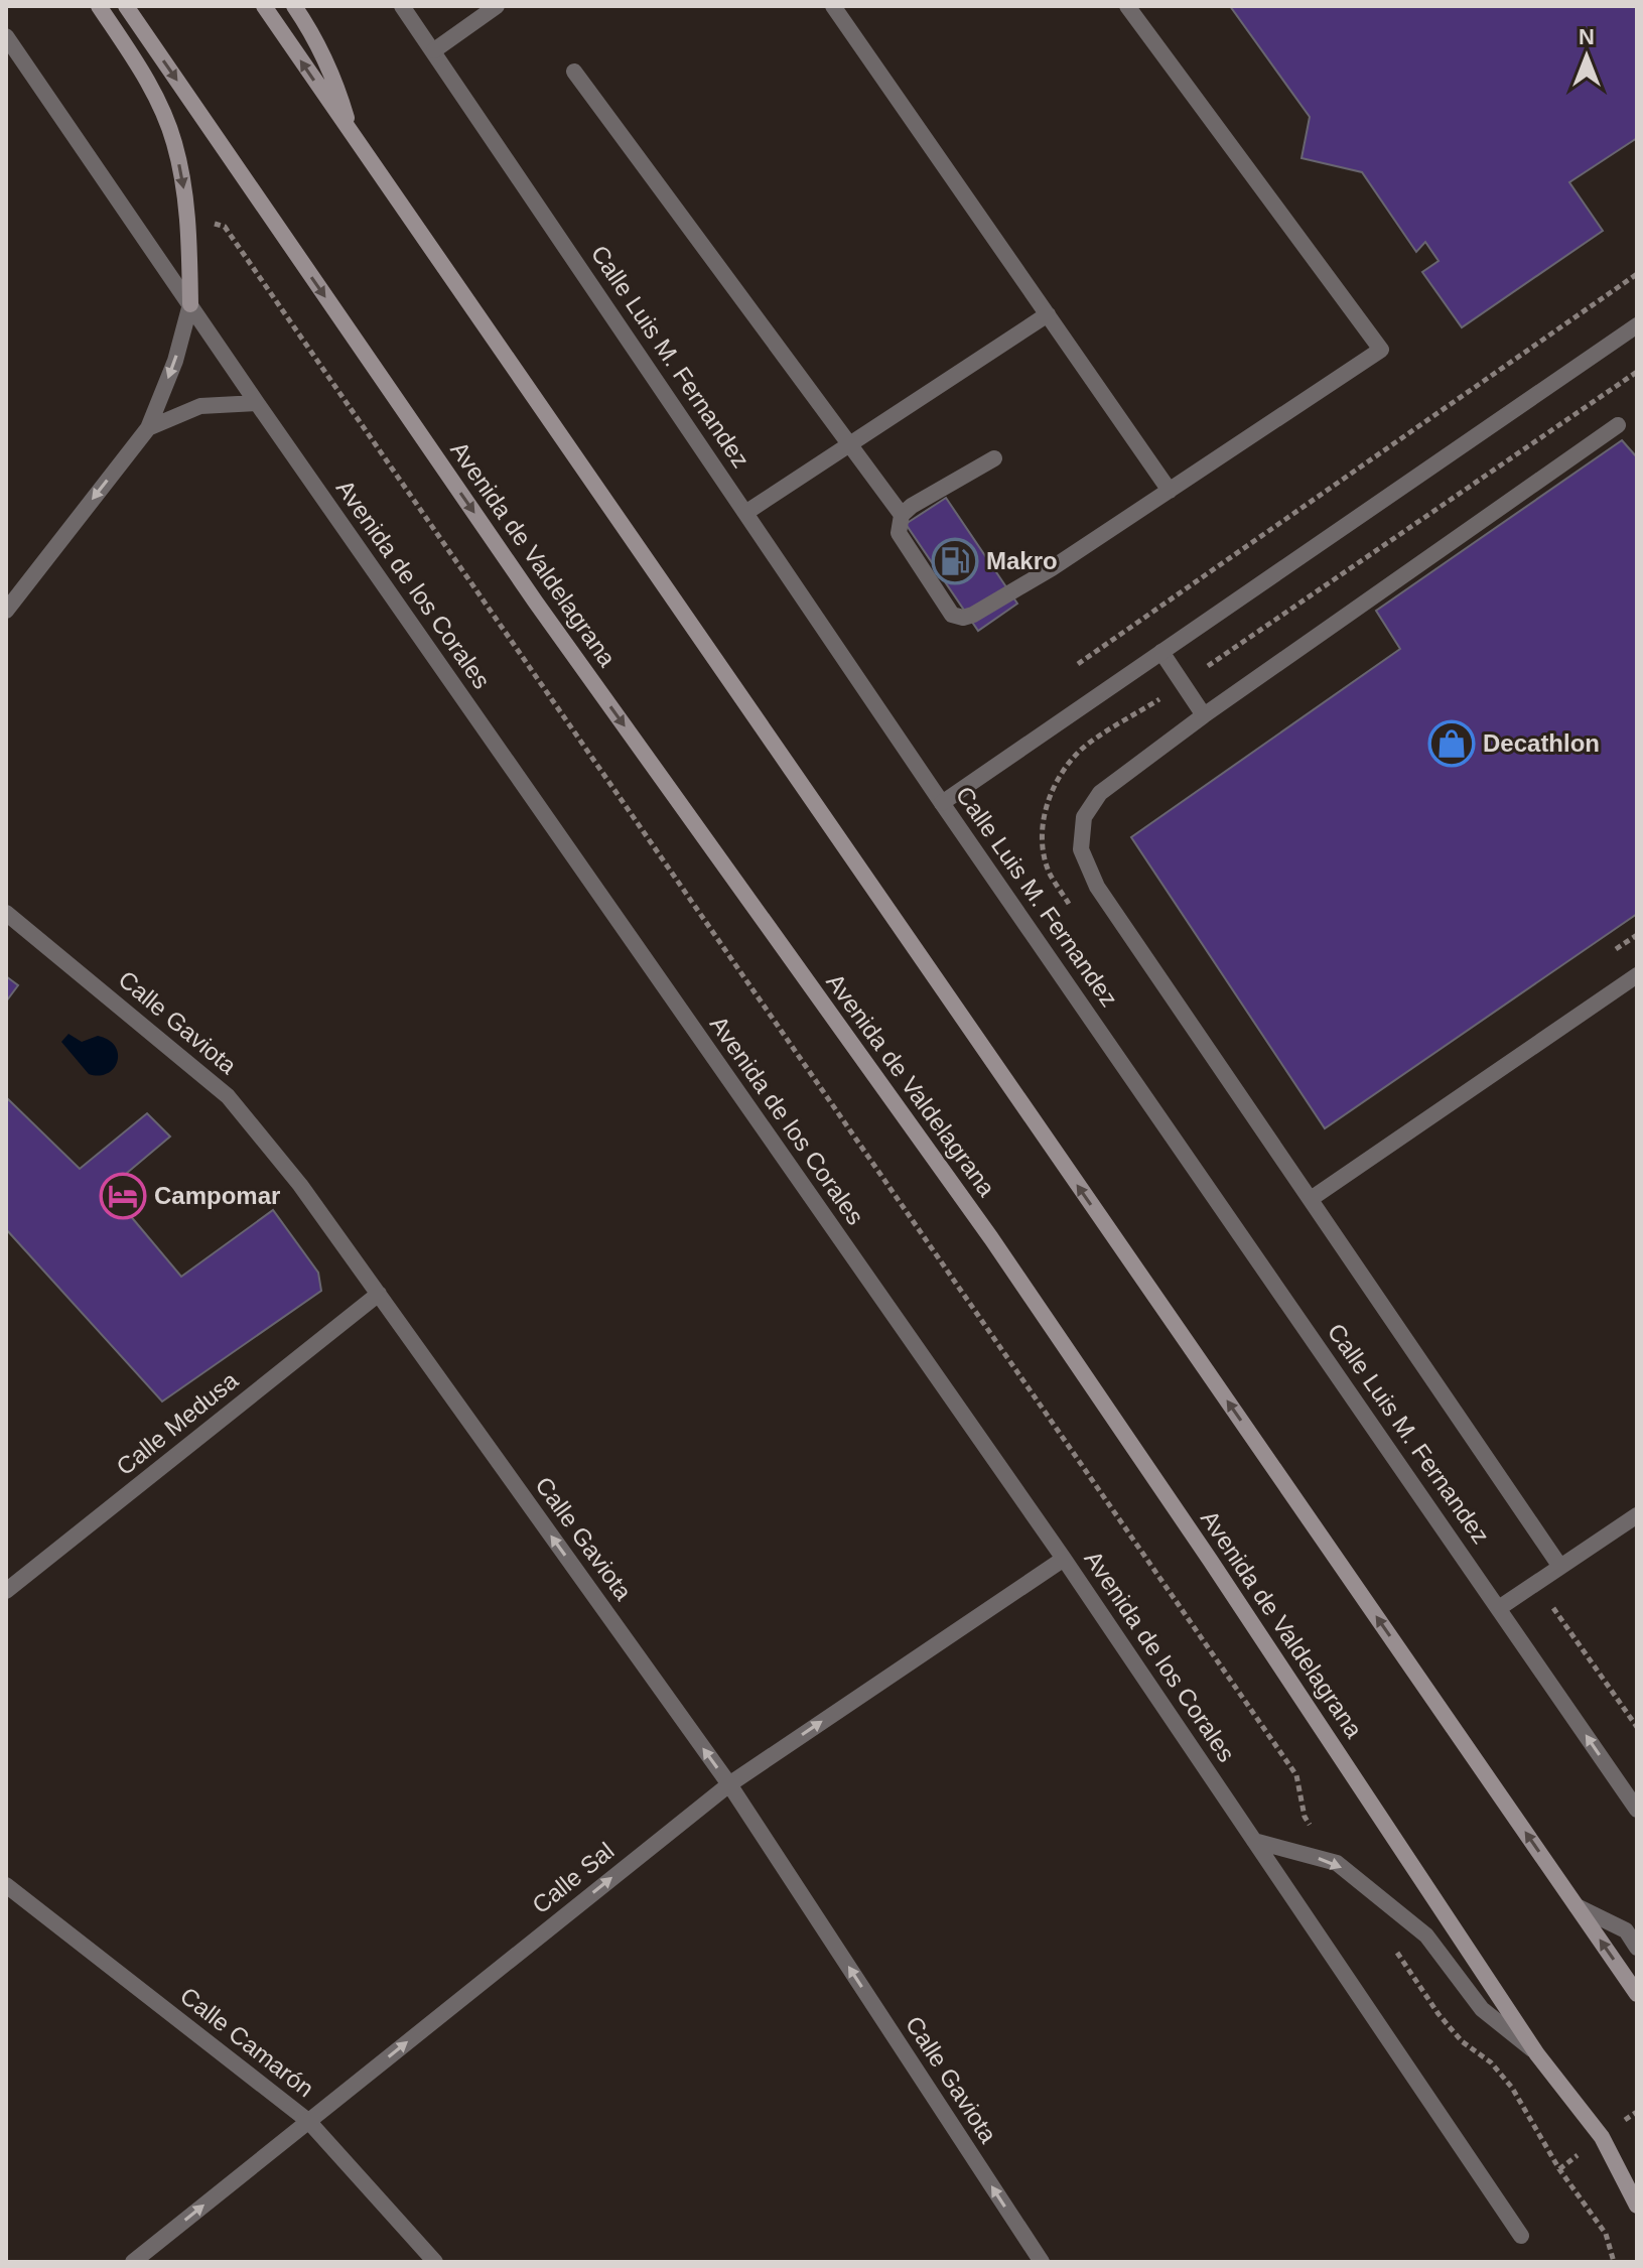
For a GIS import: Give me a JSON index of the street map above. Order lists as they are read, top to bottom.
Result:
{
  "streets": {
    "main road": ["Avenida de Valdelagrana"],
    "street": [
      "Calle Luis M. Fernandez",
      "Avenida de los Corales",
      "Calle Gaviota",
      "Calle Medusa",
      "Calle Sal",
      "Calle Camarón"
    ]
  },
  "crossings": [
    ["Avenida de los Corales", "Calle Sal"],
    ["Calle Gaviota", "Calle Medusa"],
    ["Calle Gaviota", "Calle Sal"],
    ["Calle Sal", "Calle Camarón"]
  ],
  "one_way": ["Calle Gaviota", "Calle Sal"],
  "places": {
    "fuel station": ["Makro"],
    "shop": ["Decathlon"],
    "hotel": ["Campomar"]
  },
  "north": "top"
}
